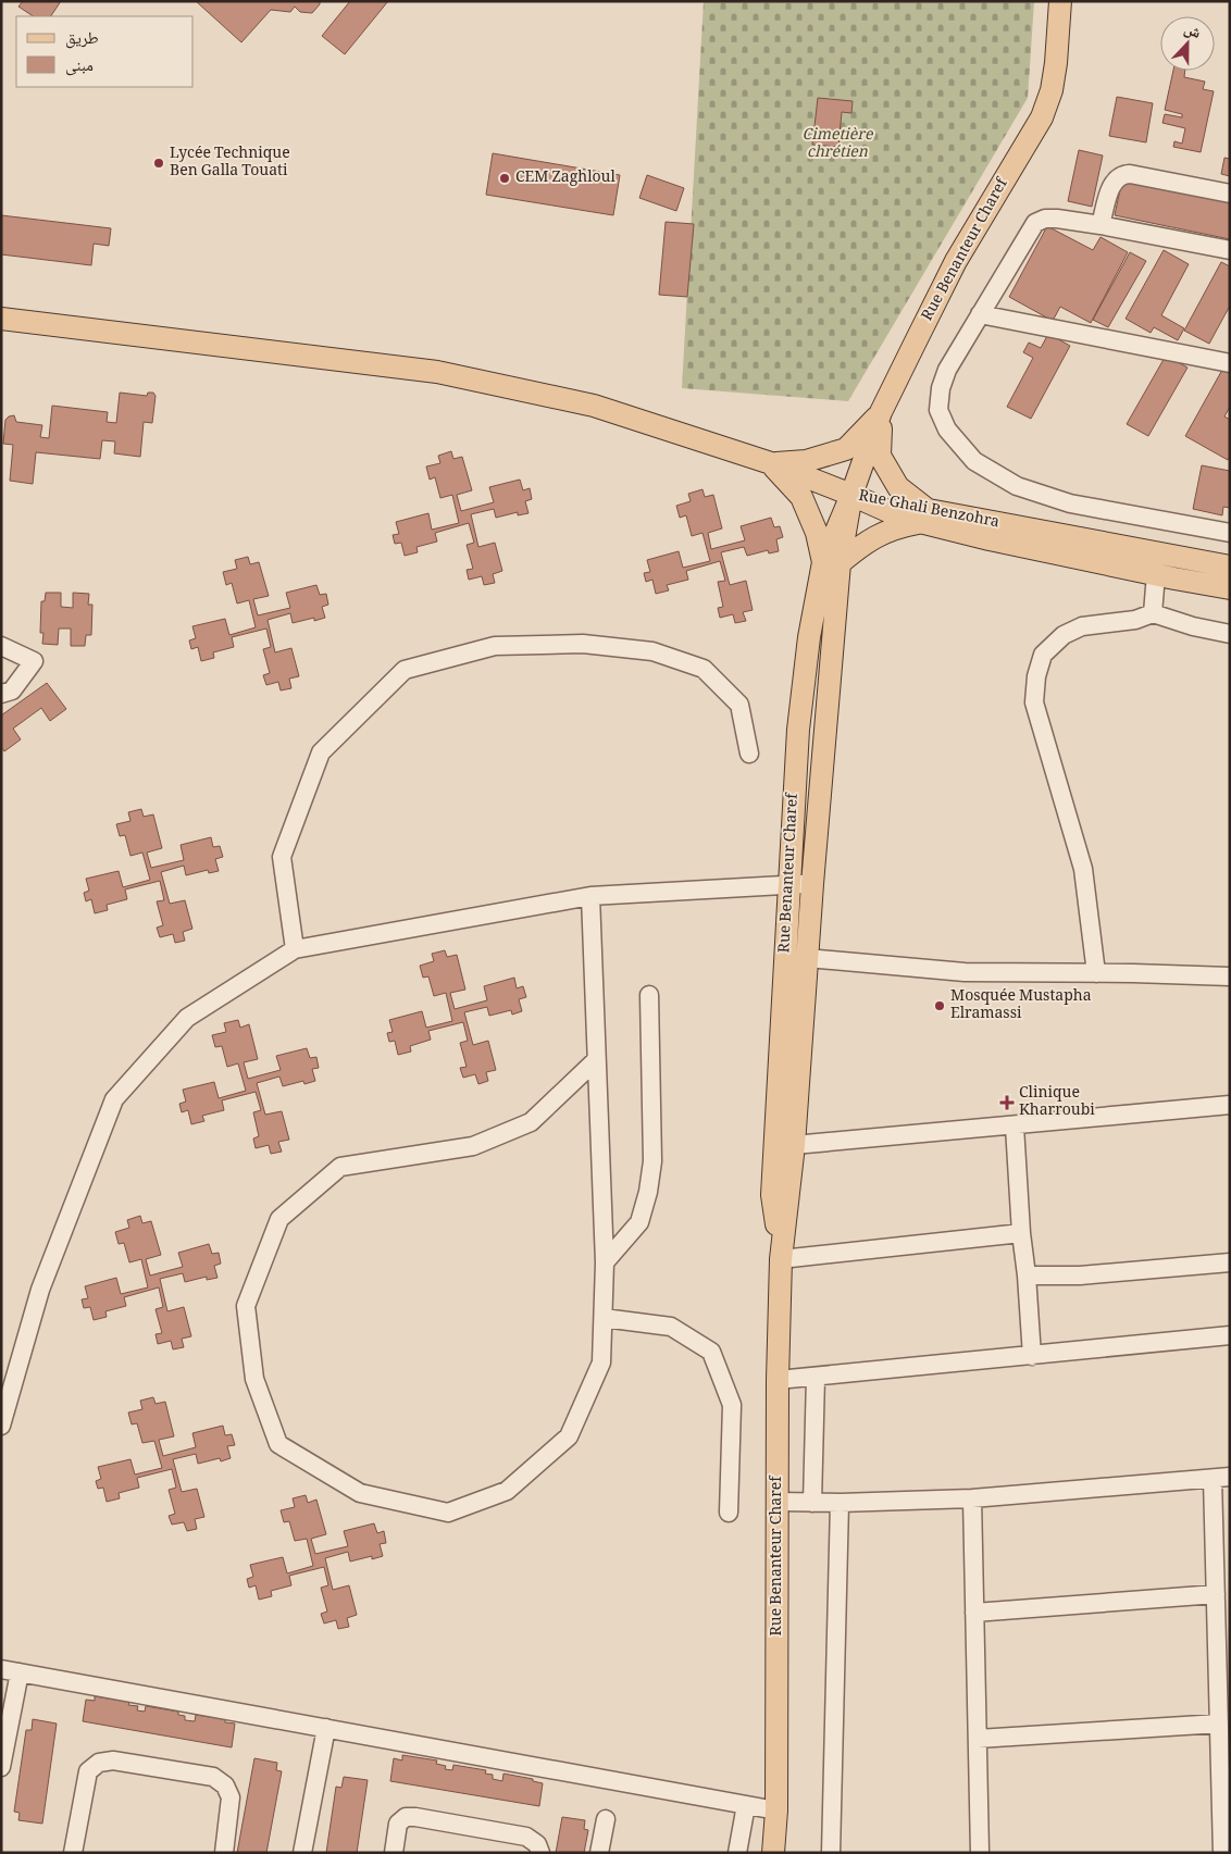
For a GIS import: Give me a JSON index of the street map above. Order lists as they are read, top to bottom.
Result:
{
  "streets": {
    "main road": ["Rue Benanteur Charef", "Rue Ghali Benzohra"]
  },
  "crossings": [
    ["Rue Benanteur Charef", "Rue Ghali Benzohra"]
  ],
  "parks": ["Cimetière chrétien"],
  "places": {
    "other": ["Lycée Technique Ben Galla Touati", "CEM Zaghloul", "Mosquée Mustapha Elramassi"],
    "health": ["Clinique Kharroubi"]
  },
  "legend": ["طريق", "مبنى"],
  "north": "top"
}
